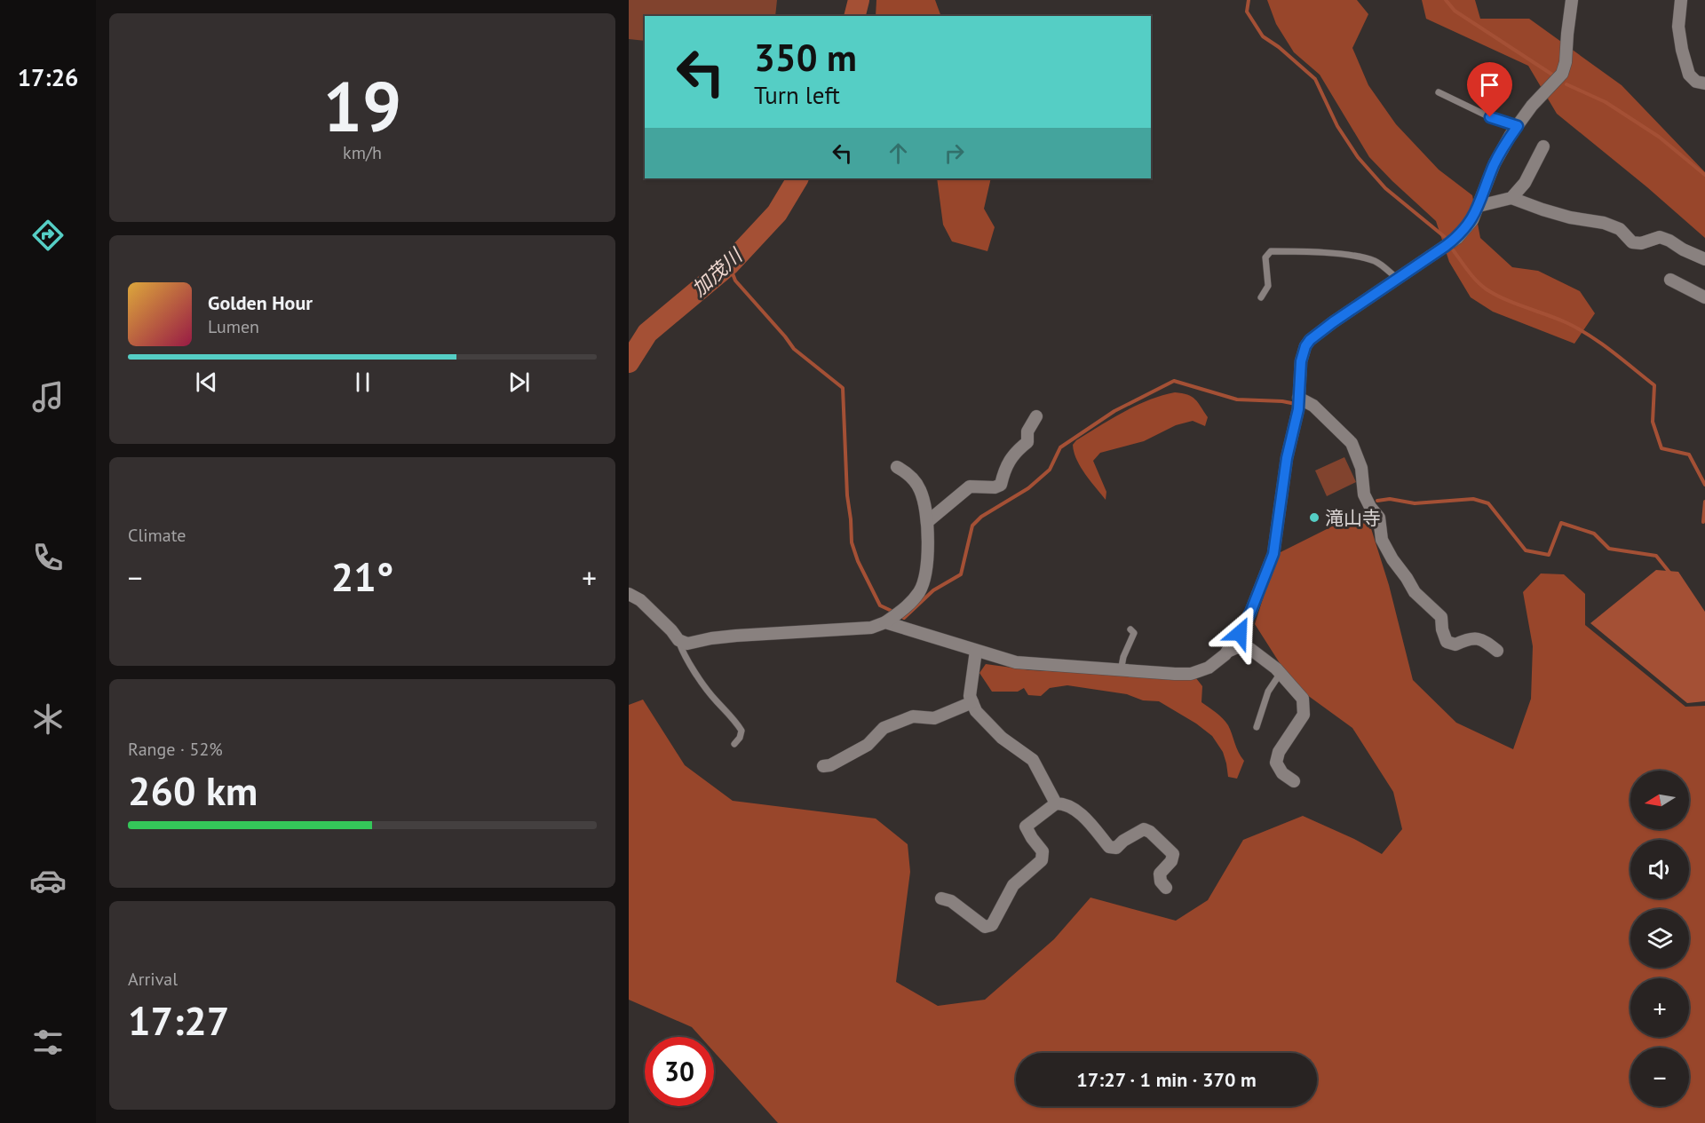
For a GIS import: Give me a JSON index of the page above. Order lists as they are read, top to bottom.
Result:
{
  "water": ["加茂川"],
  "places": ["滝山寺"],
  "north": "left",
  "page": {
    "tabs": "17:26",
    "tile": [
      ["19", "km/h"],
      "Climate",
      ["Range · 52%", "260 km"],
      ["Arrival", "17:27"]
    ],
    "turn": ["350 m", "Turn left"],
    "song": ["Golden Hour", "Lumen"],
    "heat": ["−", "21°", "+"],
    "map_buttons": ["+", "−"],
    "limit": "30",
    "trip": "17:27 · 1 min · 370 m"
  }
}
